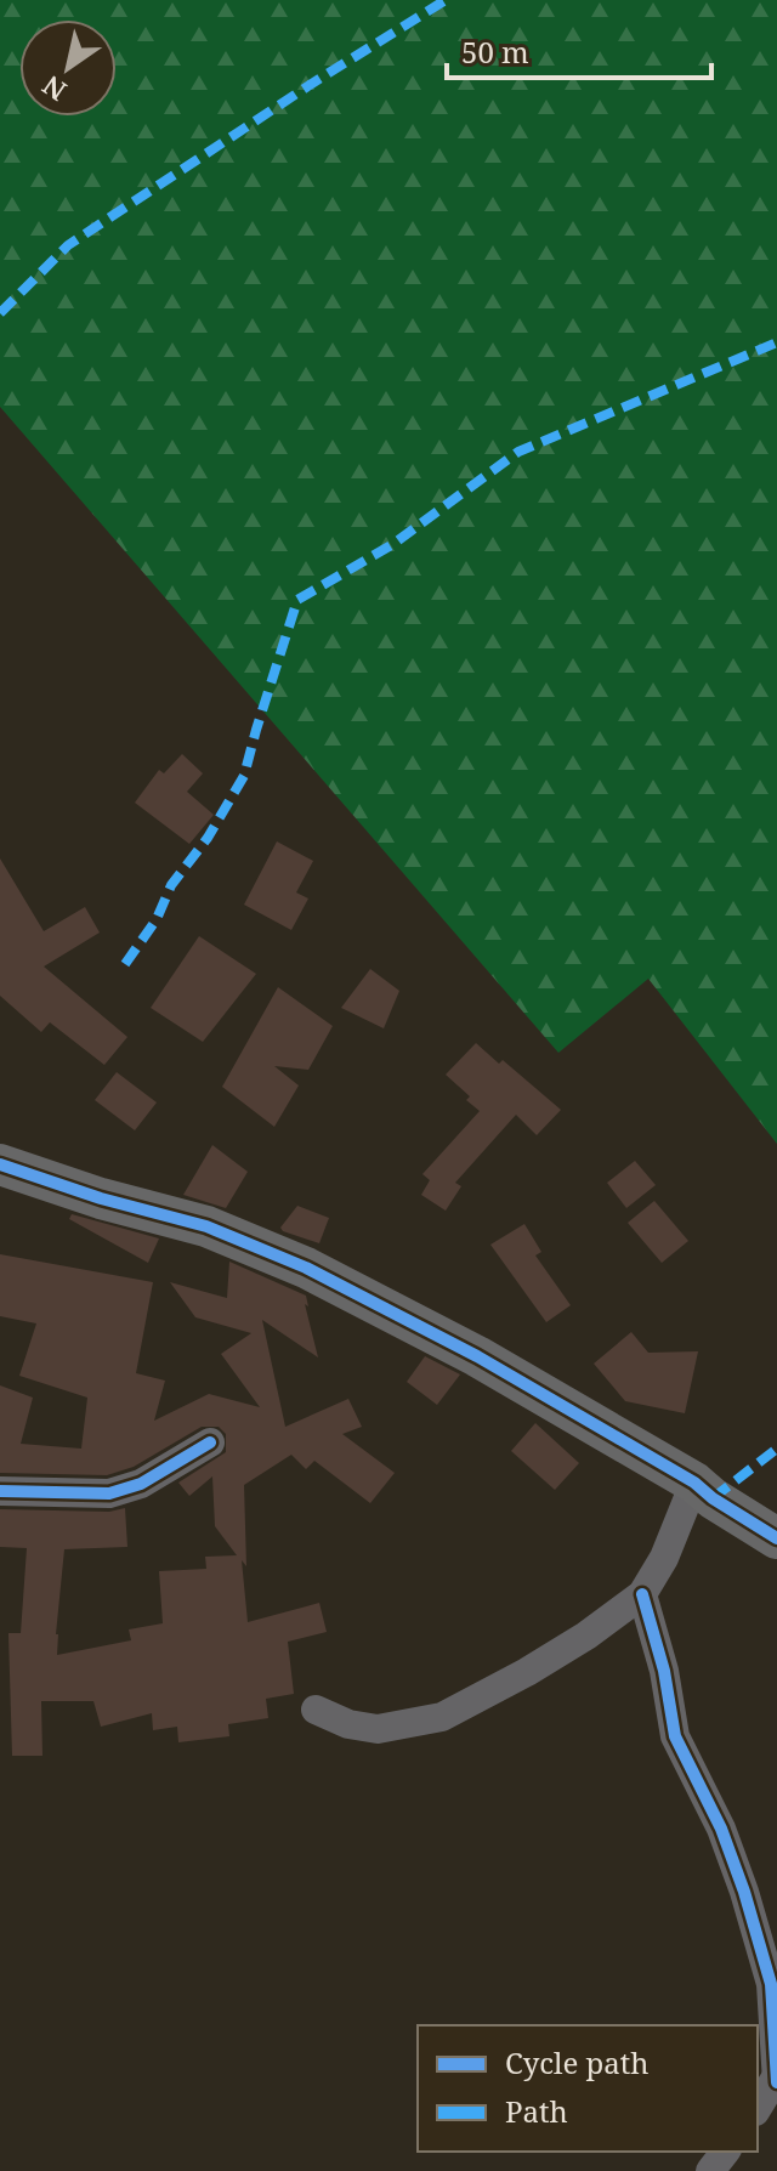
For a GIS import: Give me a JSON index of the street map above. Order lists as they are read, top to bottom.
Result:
{
  "legend": ["Cycle path", "Path"],
  "scale_bar": "50 m",
  "north": "bottom left"
}
